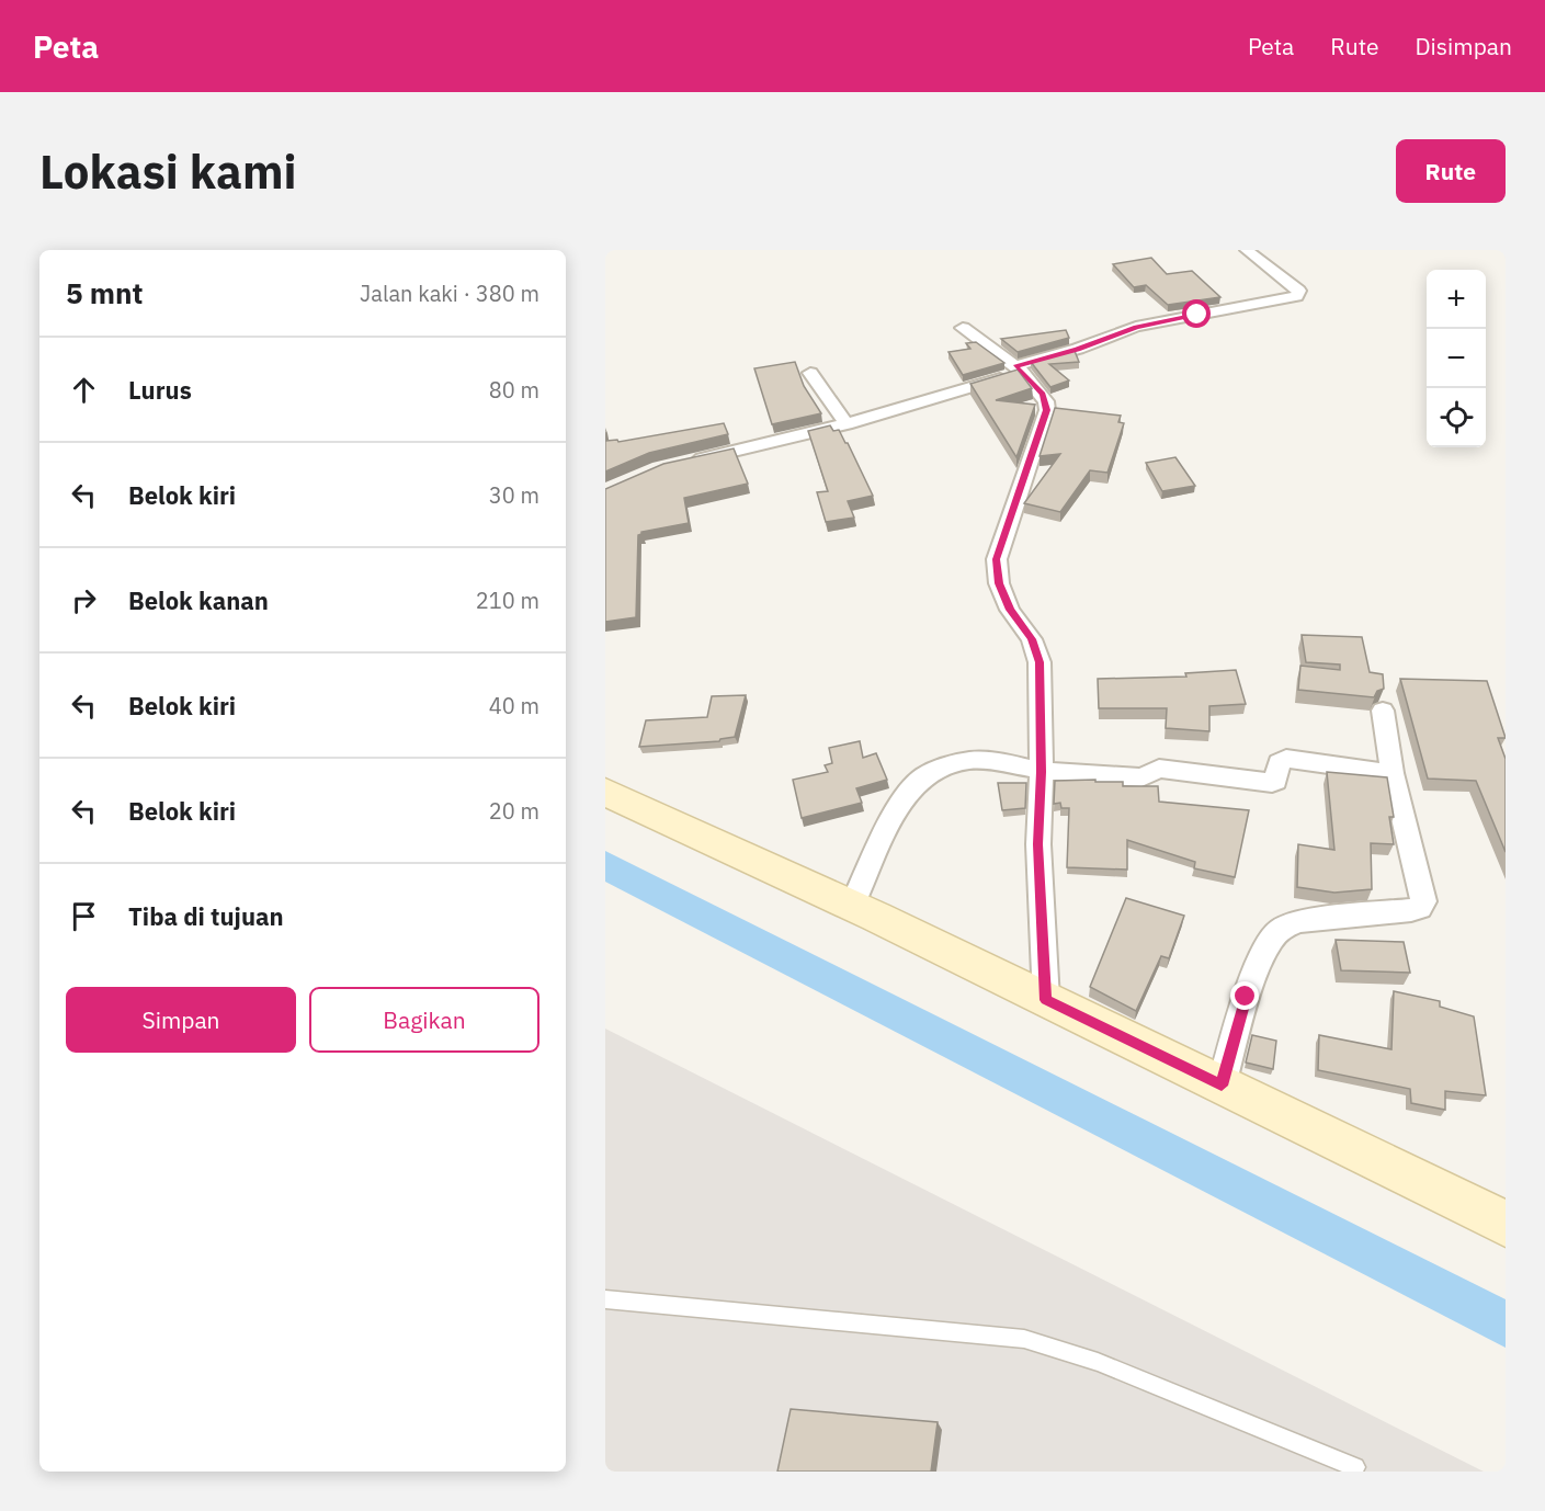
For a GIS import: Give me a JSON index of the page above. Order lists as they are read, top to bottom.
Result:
{
  "page": {
    "header": "Peta",
    "nav": ["Peta", "Rute", "Disimpan"],
    "buttons": [
      "Rute",
      ["Simpan", "Bagikan"]
    ],
    "title": "Lokasi kami",
    "heading": ["5 mnt", "Jalan kaki · 380 m"],
    "map_buttons": ["+", "−"],
    "list": [
      ["Lurus", "80 m"],
      ["Belok kiri", "30 m"],
      ["Belok kanan", "210 m"],
      ["Belok kiri", "40 m"],
      ["Belok kiri", "20 m"],
      "Tiba di tujuan"
    ]
  }
}
